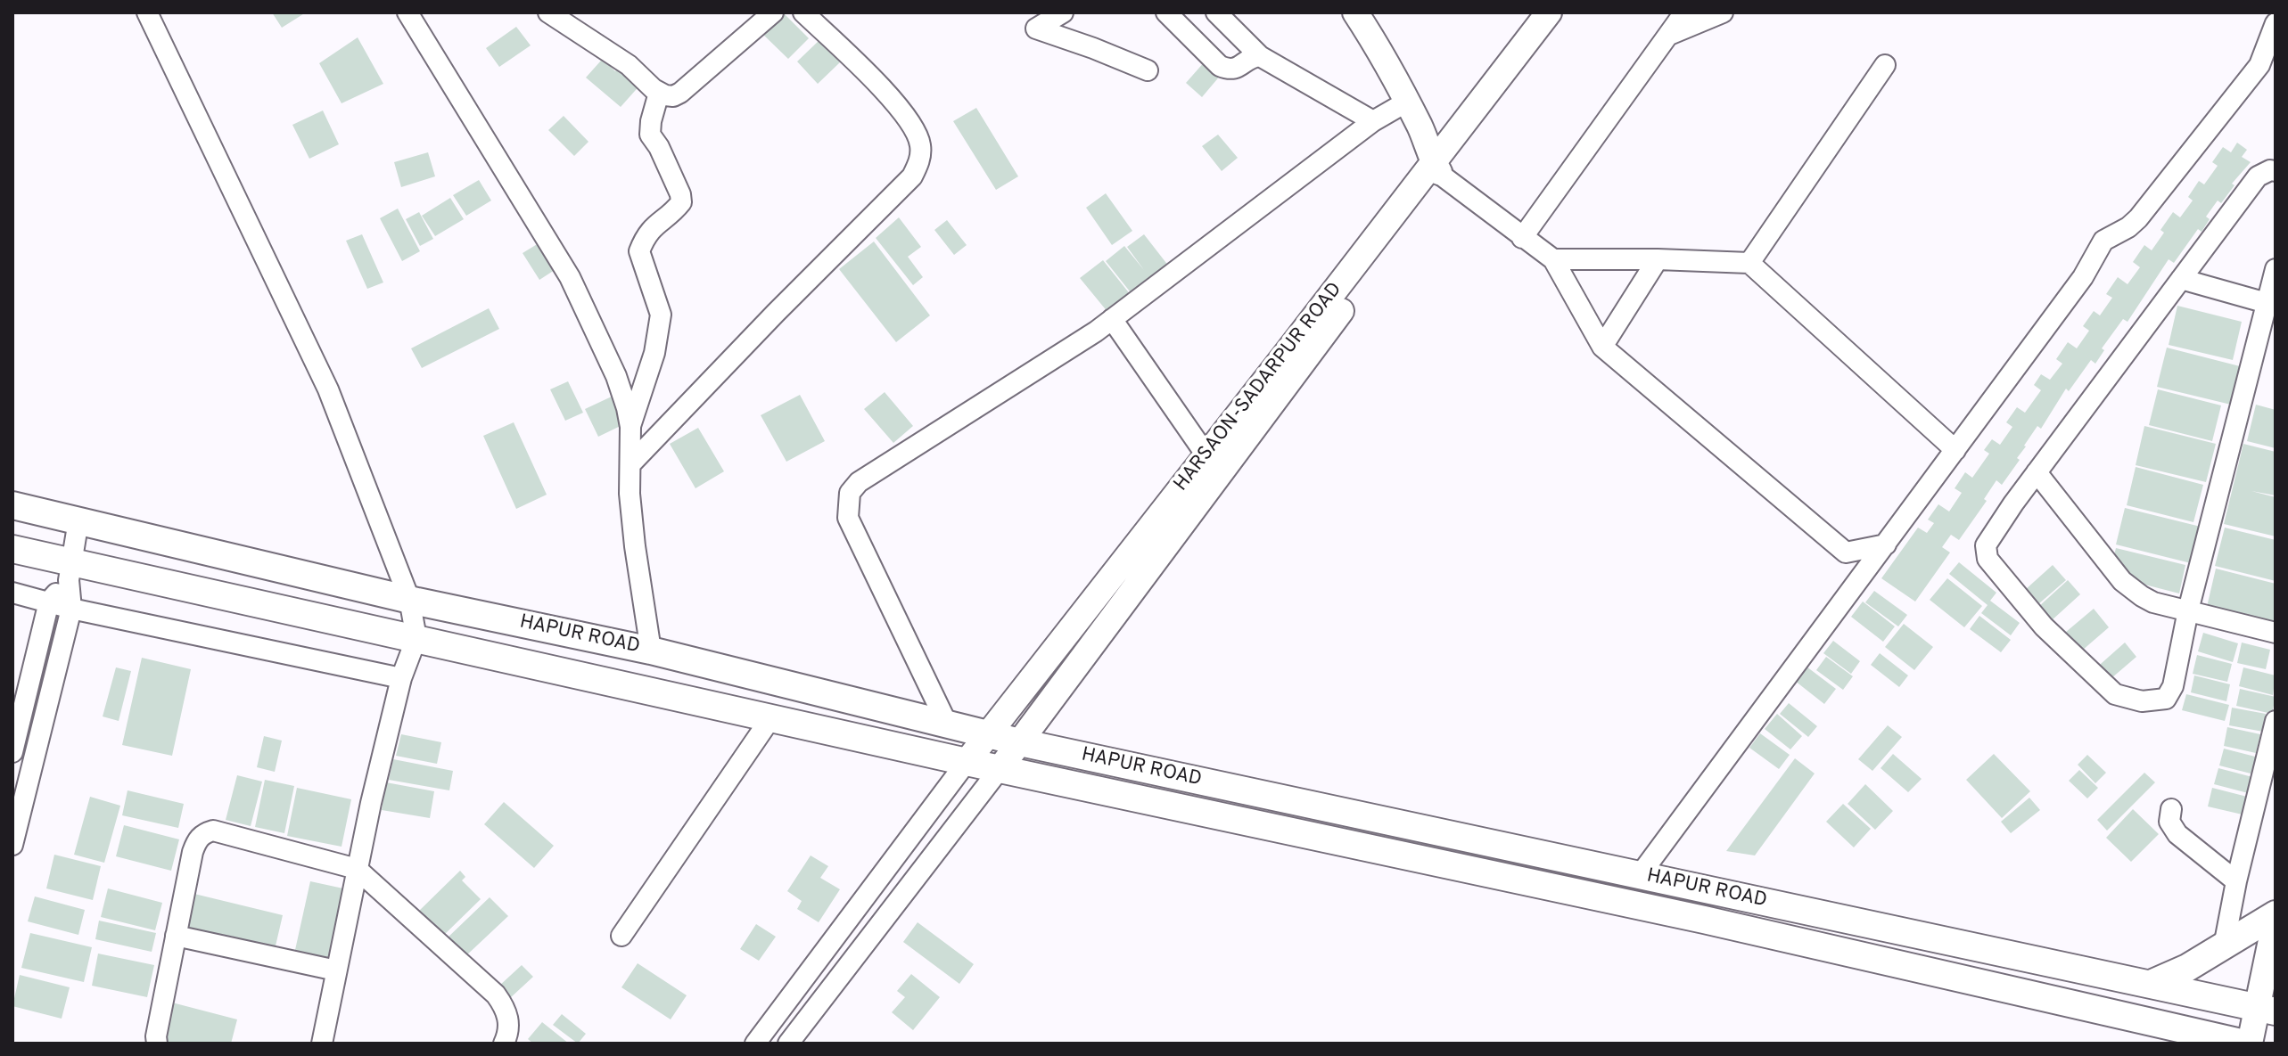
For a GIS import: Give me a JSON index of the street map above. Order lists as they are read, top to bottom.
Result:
{
  "streets": {
    "main road": ["HAPUR ROAD"],
    "street": ["HARSAON-SADARPUR ROAD"]
  },
  "crossings": [
    ["HARSAON-SADARPUR ROAD", "HAPUR ROAD"]
  ]
}
